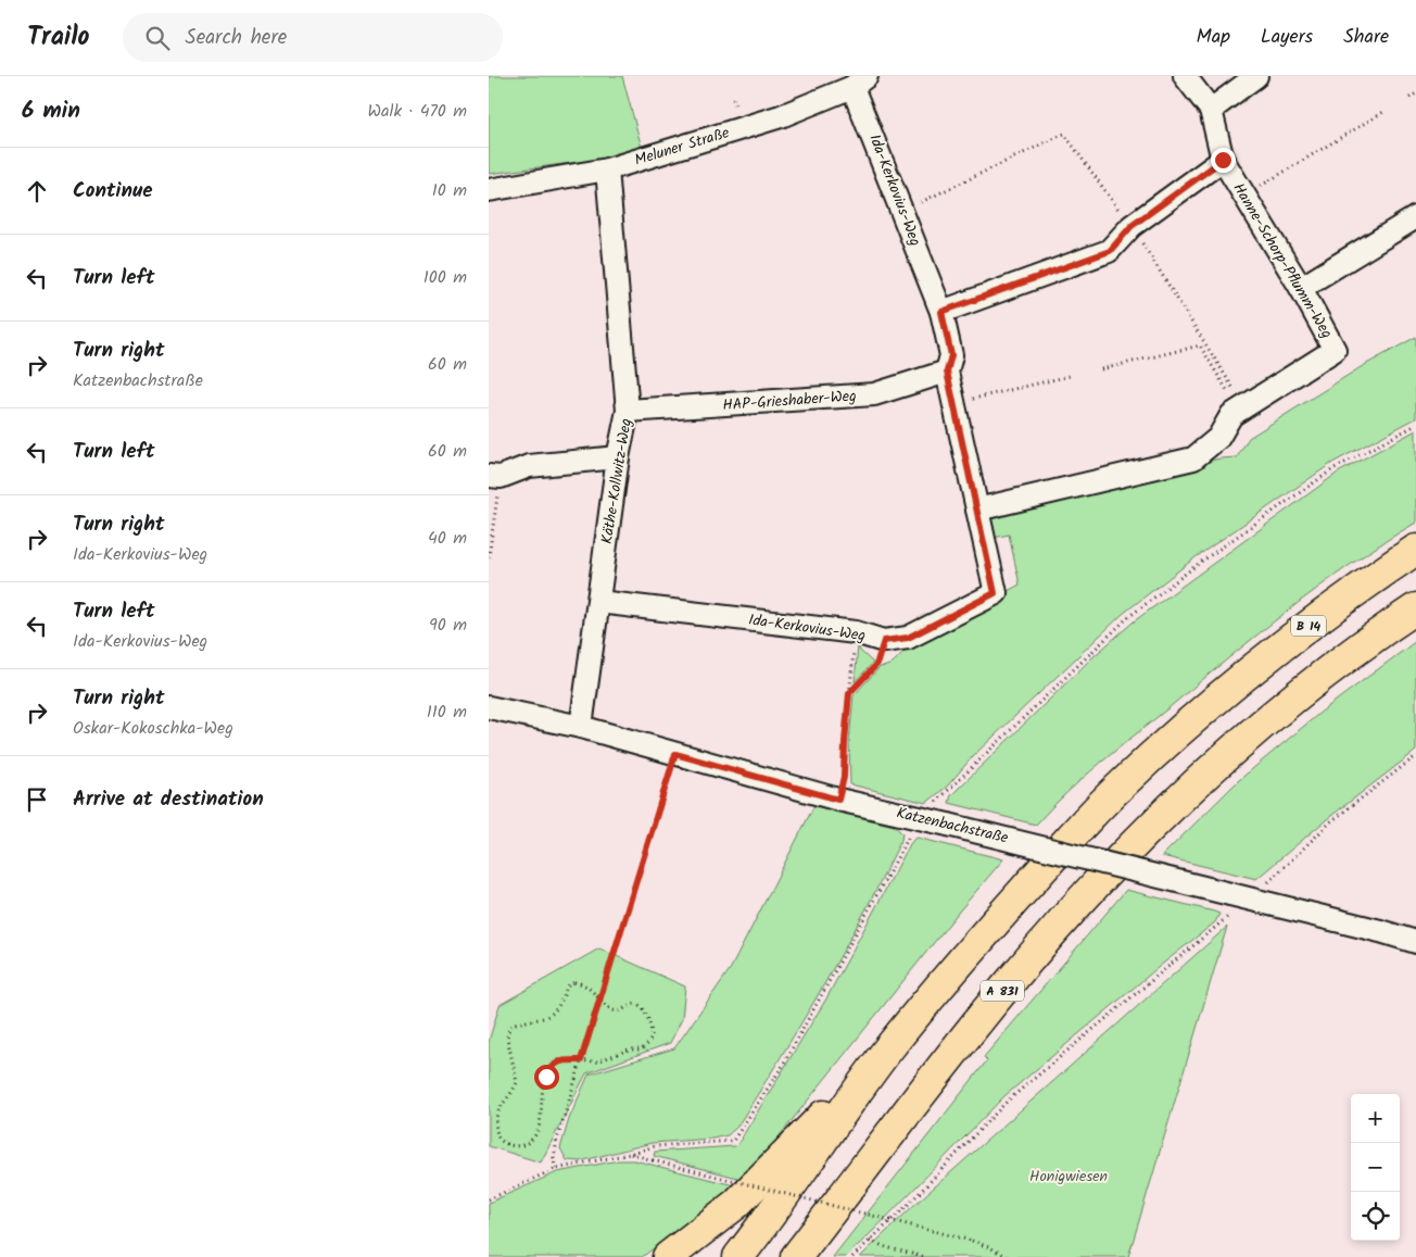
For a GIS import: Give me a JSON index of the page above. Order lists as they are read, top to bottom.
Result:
{
  "streets": {
    "highway": ["B 14", "A 831"],
    "street": [
      "Meluner Straße",
      "Ida-Kerkovius-Weg",
      "Hanne-Schorp-Pflumm-Weg",
      "HAP-Grieshaber-Weg",
      "Käthe-Kollwitz-Weg",
      "Katzenbachstraße"
    ]
  },
  "crossings": [
    ["Meluner Straße", "Ida-Kerkovius-Weg"],
    ["Meluner Straße", "Käthe-Kollwitz-Weg"],
    ["Ida-Kerkovius-Weg", "Hanne-Schorp-Pflumm-Weg"],
    ["Ida-Kerkovius-Weg", "HAP-Grieshaber-Weg"],
    ["Ida-Kerkovius-Weg", "Käthe-Kollwitz-Weg"],
    ["HAP-Grieshaber-Weg", "Käthe-Kollwitz-Weg"],
    ["Käthe-Kollwitz-Weg", "Katzenbachstraße"]
  ],
  "parks": ["Honigwiesen"],
  "page": {
    "header": "Trailo",
    "search": "Search here",
    "nav": ["Map", "Layers", "Share"],
    "heading": ["6 min", "Walk · 470 m"],
    "list": [
      ["Continue", "10 m"],
      ["Turn left", "100 m"],
      ["Turn right", "Katzenbachstraße", "60 m"],
      ["Turn left", "60 m"],
      ["Turn right", "Ida-Kerkovius-Weg", "40 m"],
      ["Turn left", "Ida-Kerkovius-Weg", "90 m"],
      ["Turn right", "Oskar-Kokoschka-Weg", "110 m"],
      "Arrive at destination"
    ],
    "map_buttons": ["+", "−"]
  }
}
